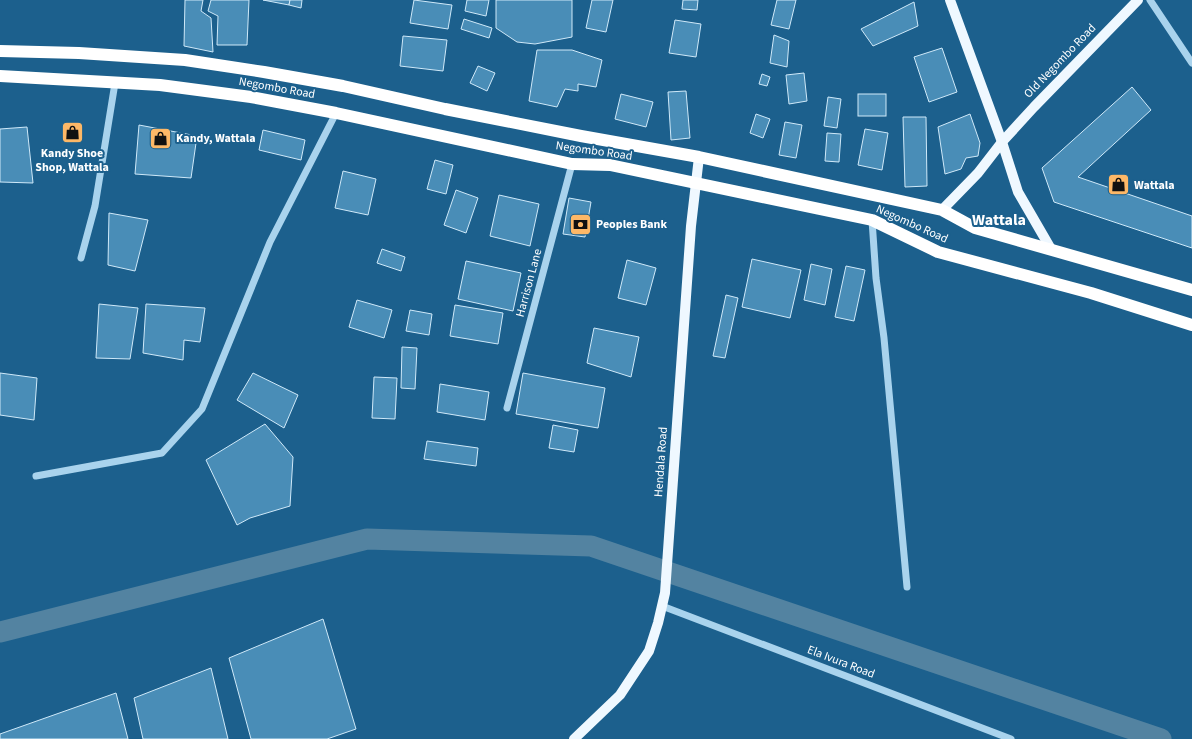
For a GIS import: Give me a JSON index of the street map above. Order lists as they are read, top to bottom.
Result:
{
  "streets": {
    "highway": ["Negombo Road"],
    "main road": ["Old Negombo Road", "Hendala Road"],
    "street": ["Harrison Lane", "Ela Ivura Road"]
  },
  "crossings": [
    ["Old Negombo Road", "Negombo Road"],
    ["Negombo Road", "Harrison Lane"],
    ["Negombo Road", "Hendala Road"],
    ["Hendala Road", "Ela Ivura Road"]
  ],
  "districts": ["Wattala"],
  "places": {
    "shop": ["Kandy Shoe Shop, Wattala", "Kandy, Wattala", "Wattala"],
    "bank": ["Peoples Bank"]
  }
}
